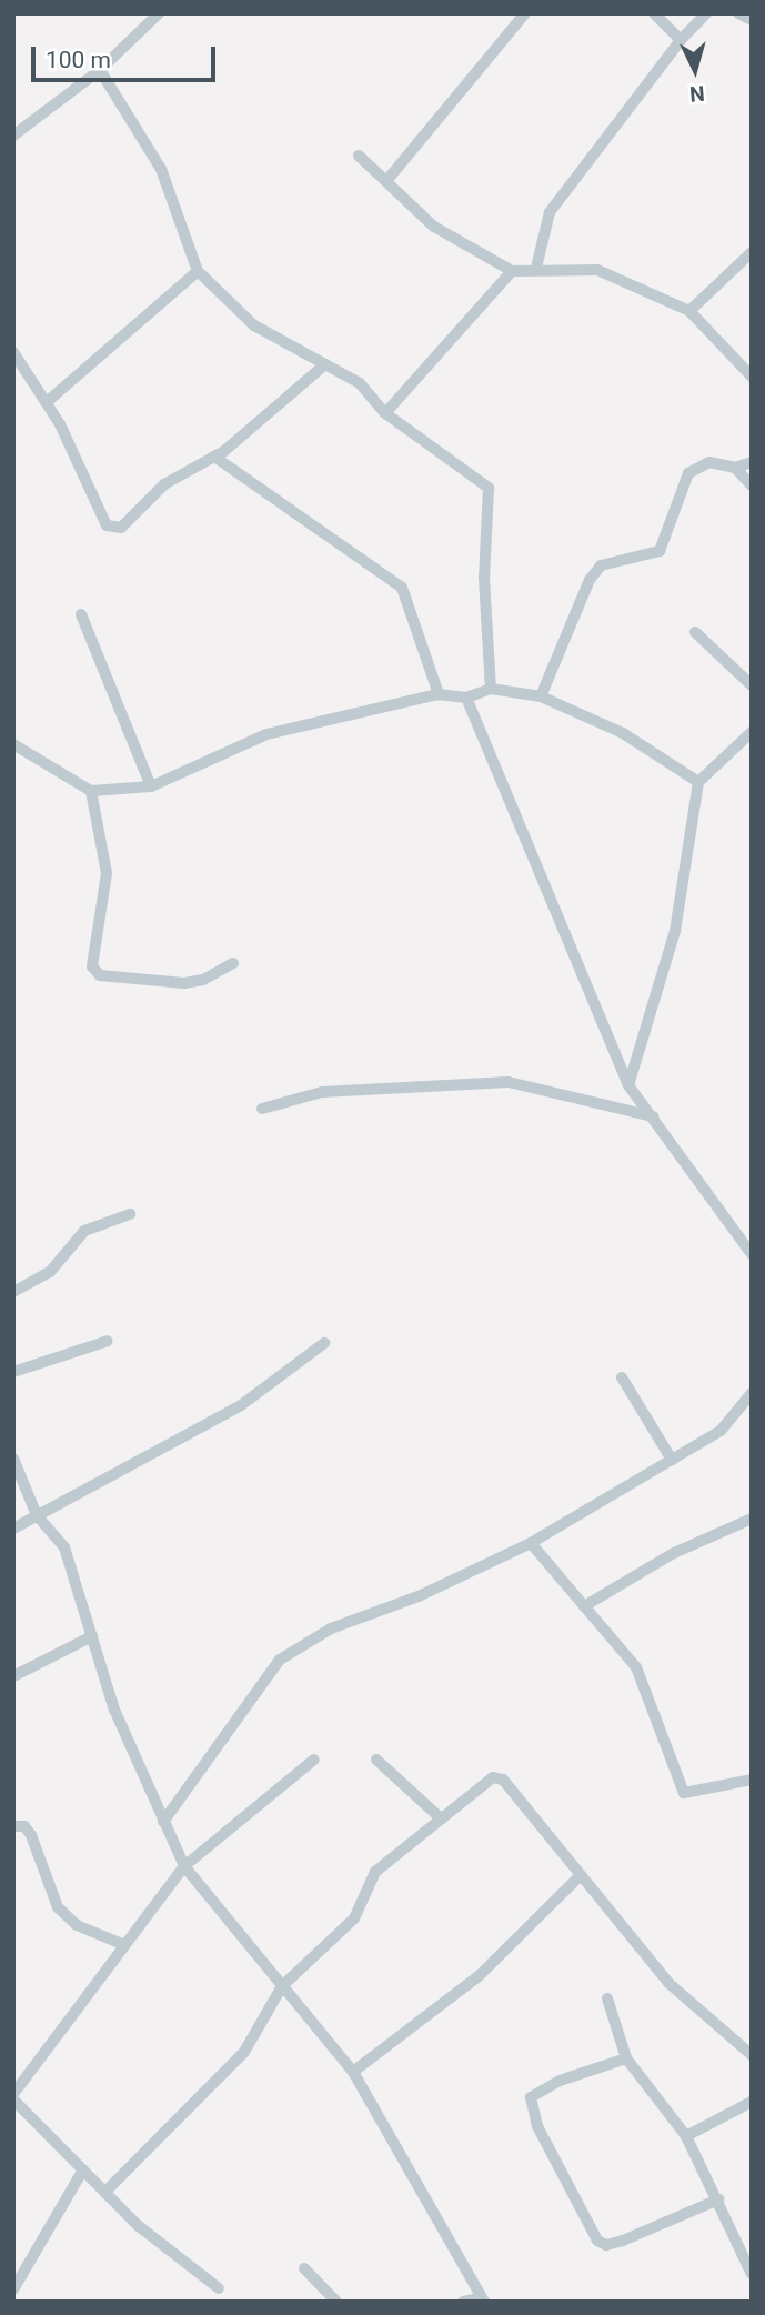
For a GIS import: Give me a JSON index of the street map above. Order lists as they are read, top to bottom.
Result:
{
  "scale_bar": "100 m",
  "north": "bottom"
}
